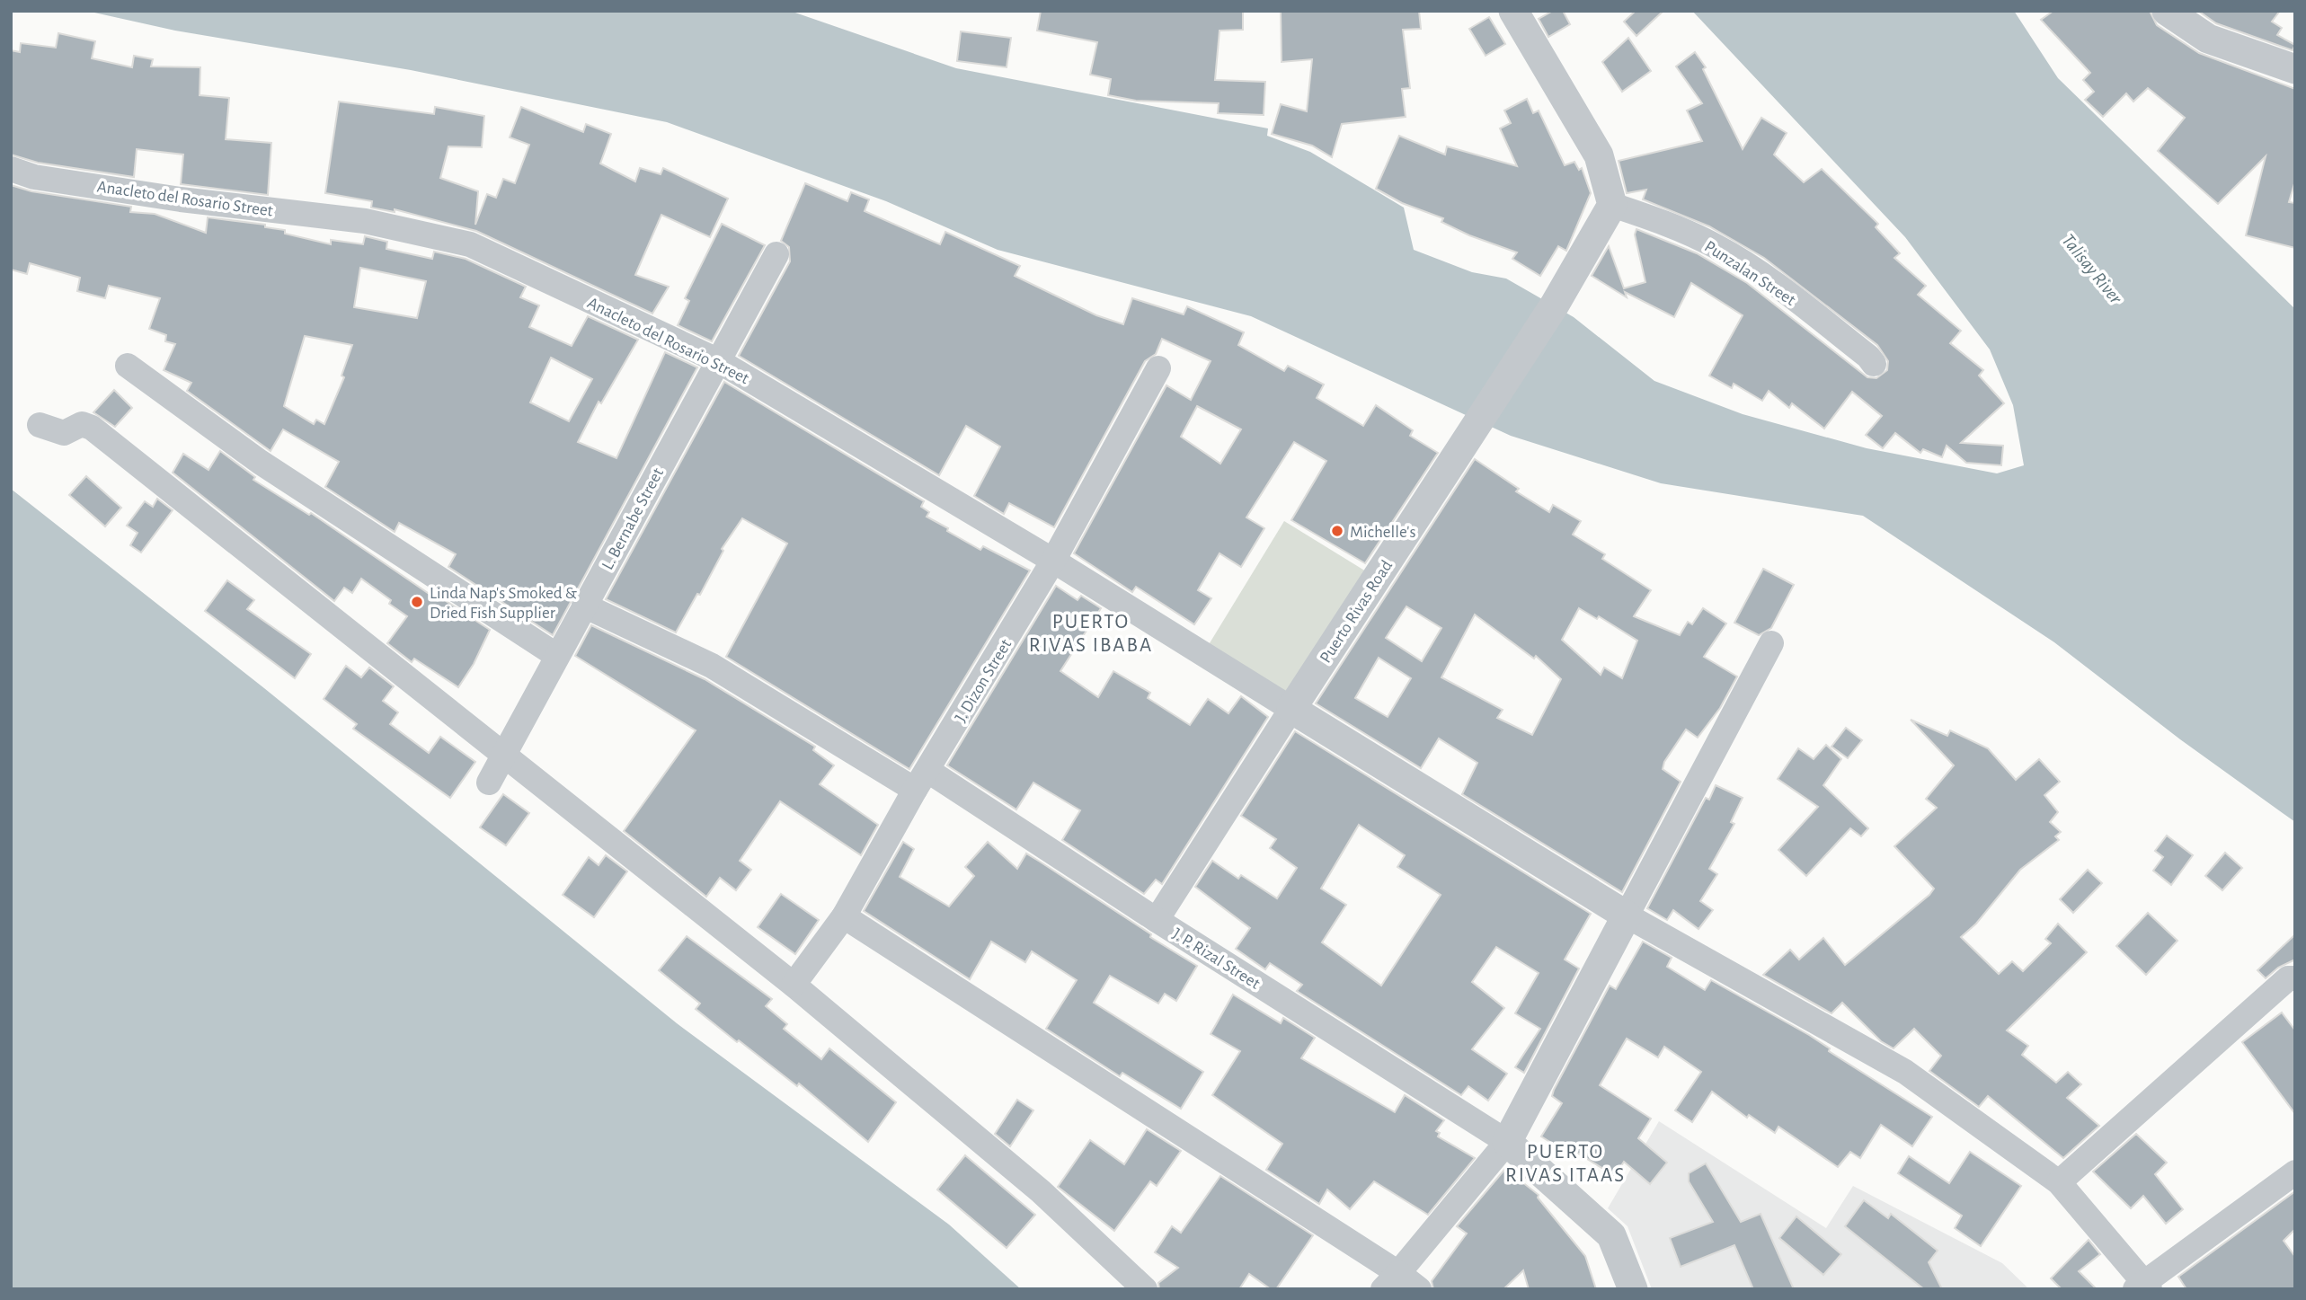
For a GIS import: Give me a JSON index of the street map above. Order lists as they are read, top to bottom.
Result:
{
  "streets": {
    "street": [
      "Anacleto del Rosario Street",
      "Punzalan Street",
      "L. Bernabe Street",
      "Puerto Rivas Road",
      "J. Dizon Street",
      "J. P. Rizal Street"
    ]
  },
  "crossings": [
    ["Anacleto del Rosario Street", "L. Bernabe Street"],
    ["Anacleto del Rosario Street", "Puerto Rivas Road"],
    ["Anacleto del Rosario Street", "J. Dizon Street"],
    ["Punzalan Street", "Puerto Rivas Road"],
    ["L. Bernabe Street", "J. P. Rizal Street"],
    ["Puerto Rivas Road", "J. P. Rizal Street"],
    ["J. Dizon Street", "J. P. Rizal Street"]
  ],
  "districts": ["PUERTO RIVAS IBABA", "PUERTO RIVAS ITAAS"],
  "water": ["Talisay River"],
  "places": ["Michelle's", "Linda Nap's Smoked & Dried Fish Supplier"]
}
